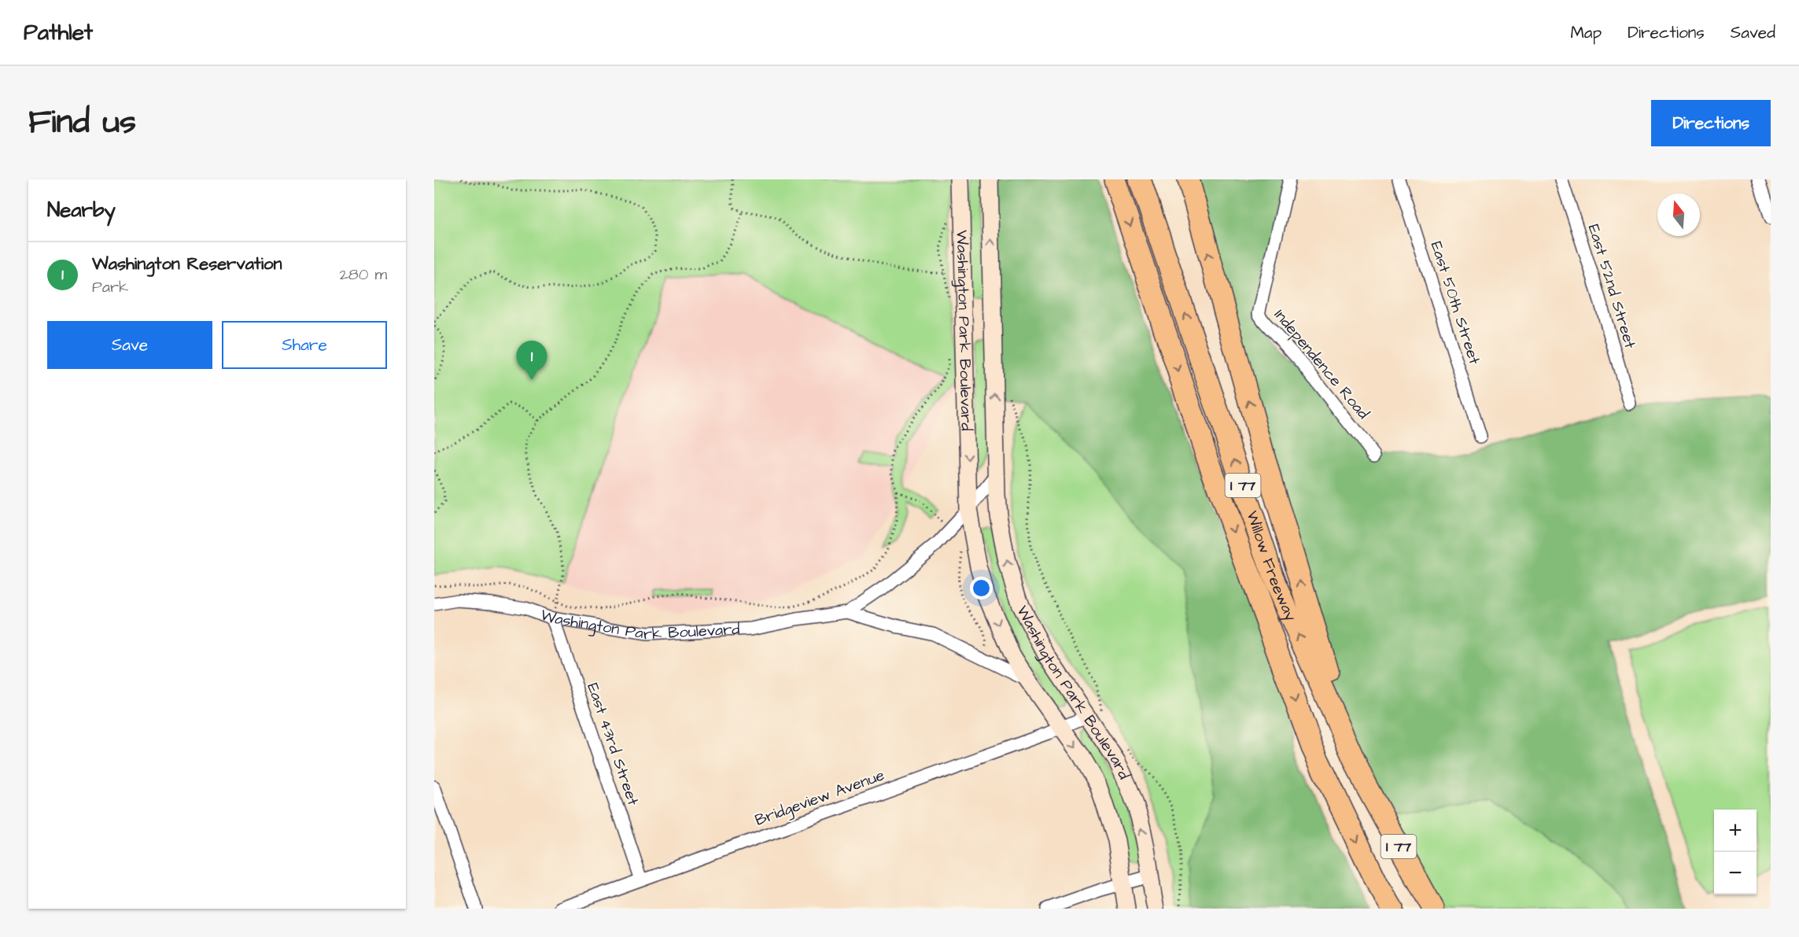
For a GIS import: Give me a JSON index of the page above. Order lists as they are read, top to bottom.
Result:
{
  "streets": {
    "highway": ["I 77", "Willow Freeway"],
    "street": [
      "East 52nd Street",
      "East 50th Street",
      "Washington Park Boulevard",
      "Independence Road",
      "East 43rd Street",
      "Bridgeview Avenue"
    ]
  },
  "crossings": [
    ["Washington Park Boulevard", "East 43rd Street"],
    ["Washington Park Boulevard", "Bridgeview Avenue"],
    ["East 43rd Street", "Bridgeview Avenue"]
  ],
  "north": "top",
  "page": {
    "header": "Pathlet",
    "nav": ["Map", "Directions", "Saved"],
    "title": "Find us",
    "buttons": [
      "Directions",
      ["Save", "Share"]
    ],
    "heading": "Nearby",
    "list": [
      {
        "mark": "1",
        "name": "Washington Reservation",
        "note": "Park",
        "value": "280 m"
      }
    ],
    "pins": "1",
    "map_buttons": ["+", "−"]
  }
}
